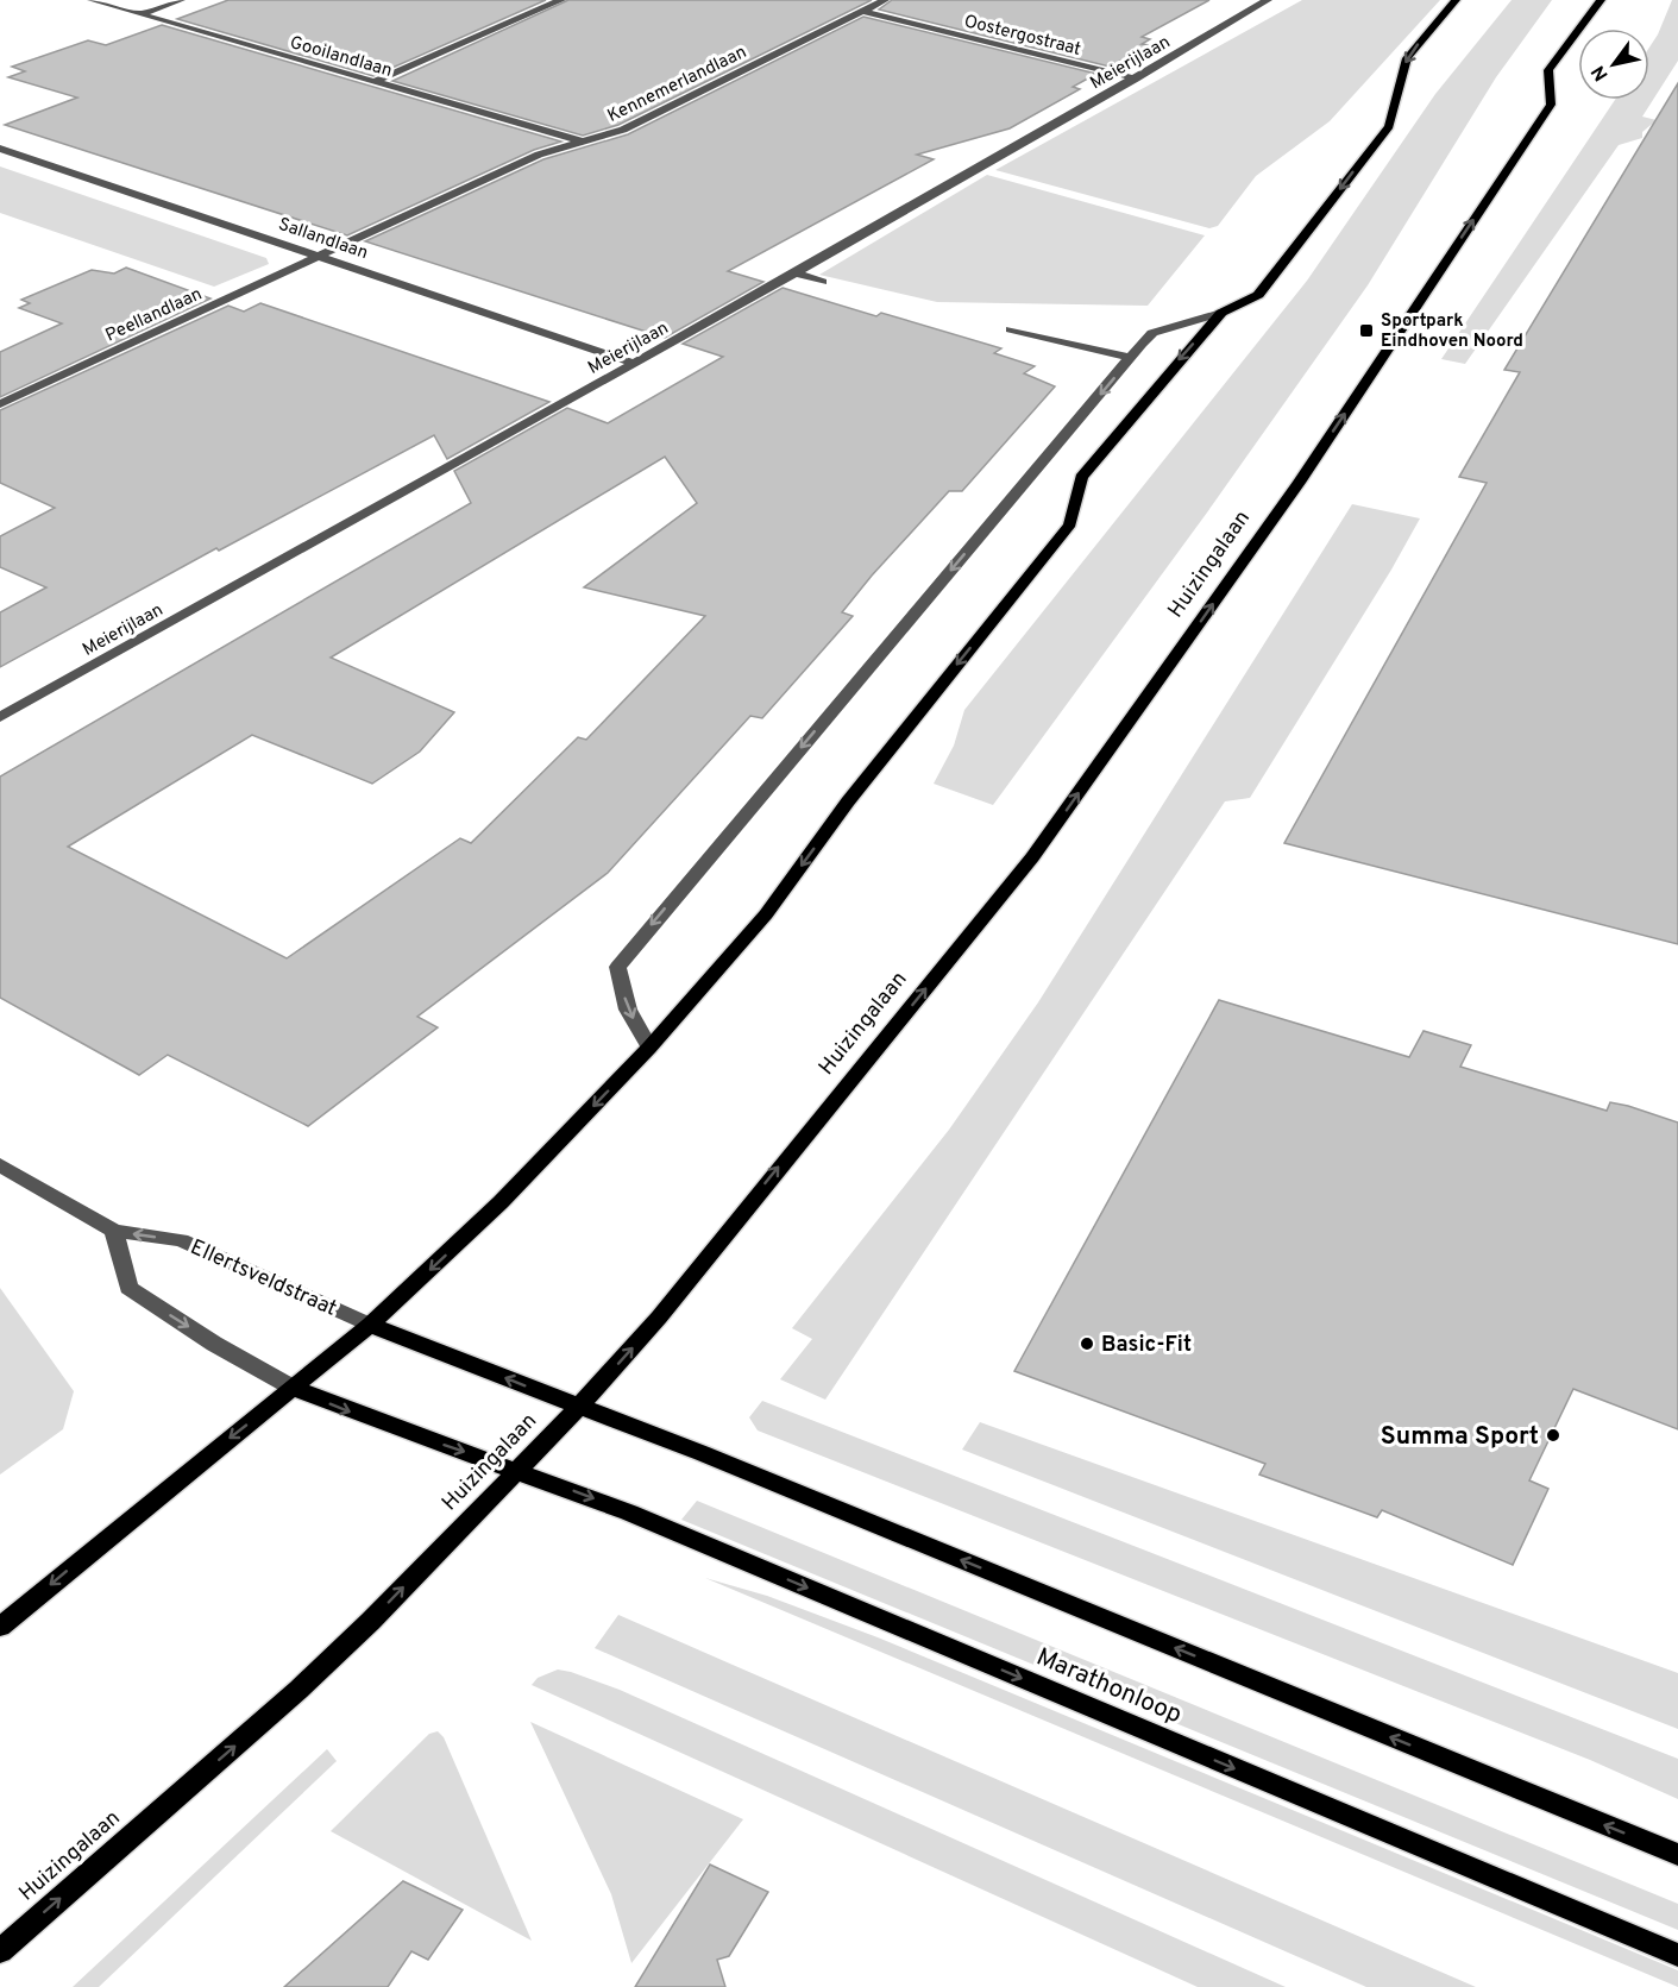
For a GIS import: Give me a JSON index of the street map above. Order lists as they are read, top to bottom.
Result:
{
  "streets": {
    "main road": ["Huizingalaan", "Marathonloop"],
    "street": [
      "Oostergostraat",
      "Gooilandlaan",
      "Meierijlaan",
      "Kennemerlandlaan",
      "Sallandlaan",
      "Peellandlaan",
      "Ellertsveldstraat"
    ]
  },
  "crossings": [
    ["Oostergostraat", "Meierijlaan"],
    ["Oostergostraat", "Kennemerlandlaan"],
    ["Gooilandlaan", "Kennemerlandlaan"],
    ["Meierijlaan", "Sallandlaan"],
    ["Kennemerlandlaan", "Sallandlaan"],
    ["Kennemerlandlaan", "Peellandlaan"],
    ["Sallandlaan", "Peellandlaan"],
    ["Huizingalaan", "Marathonloop"]
  ],
  "one_way": ["Huizingalaan", "Ellertsveldstraat"],
  "places": {
    "transit": ["Sportpark Eindhoven Noord"],
    "other": ["Basic-Fit", "Summa Sport"]
  },
  "north": "bottom left"
}
